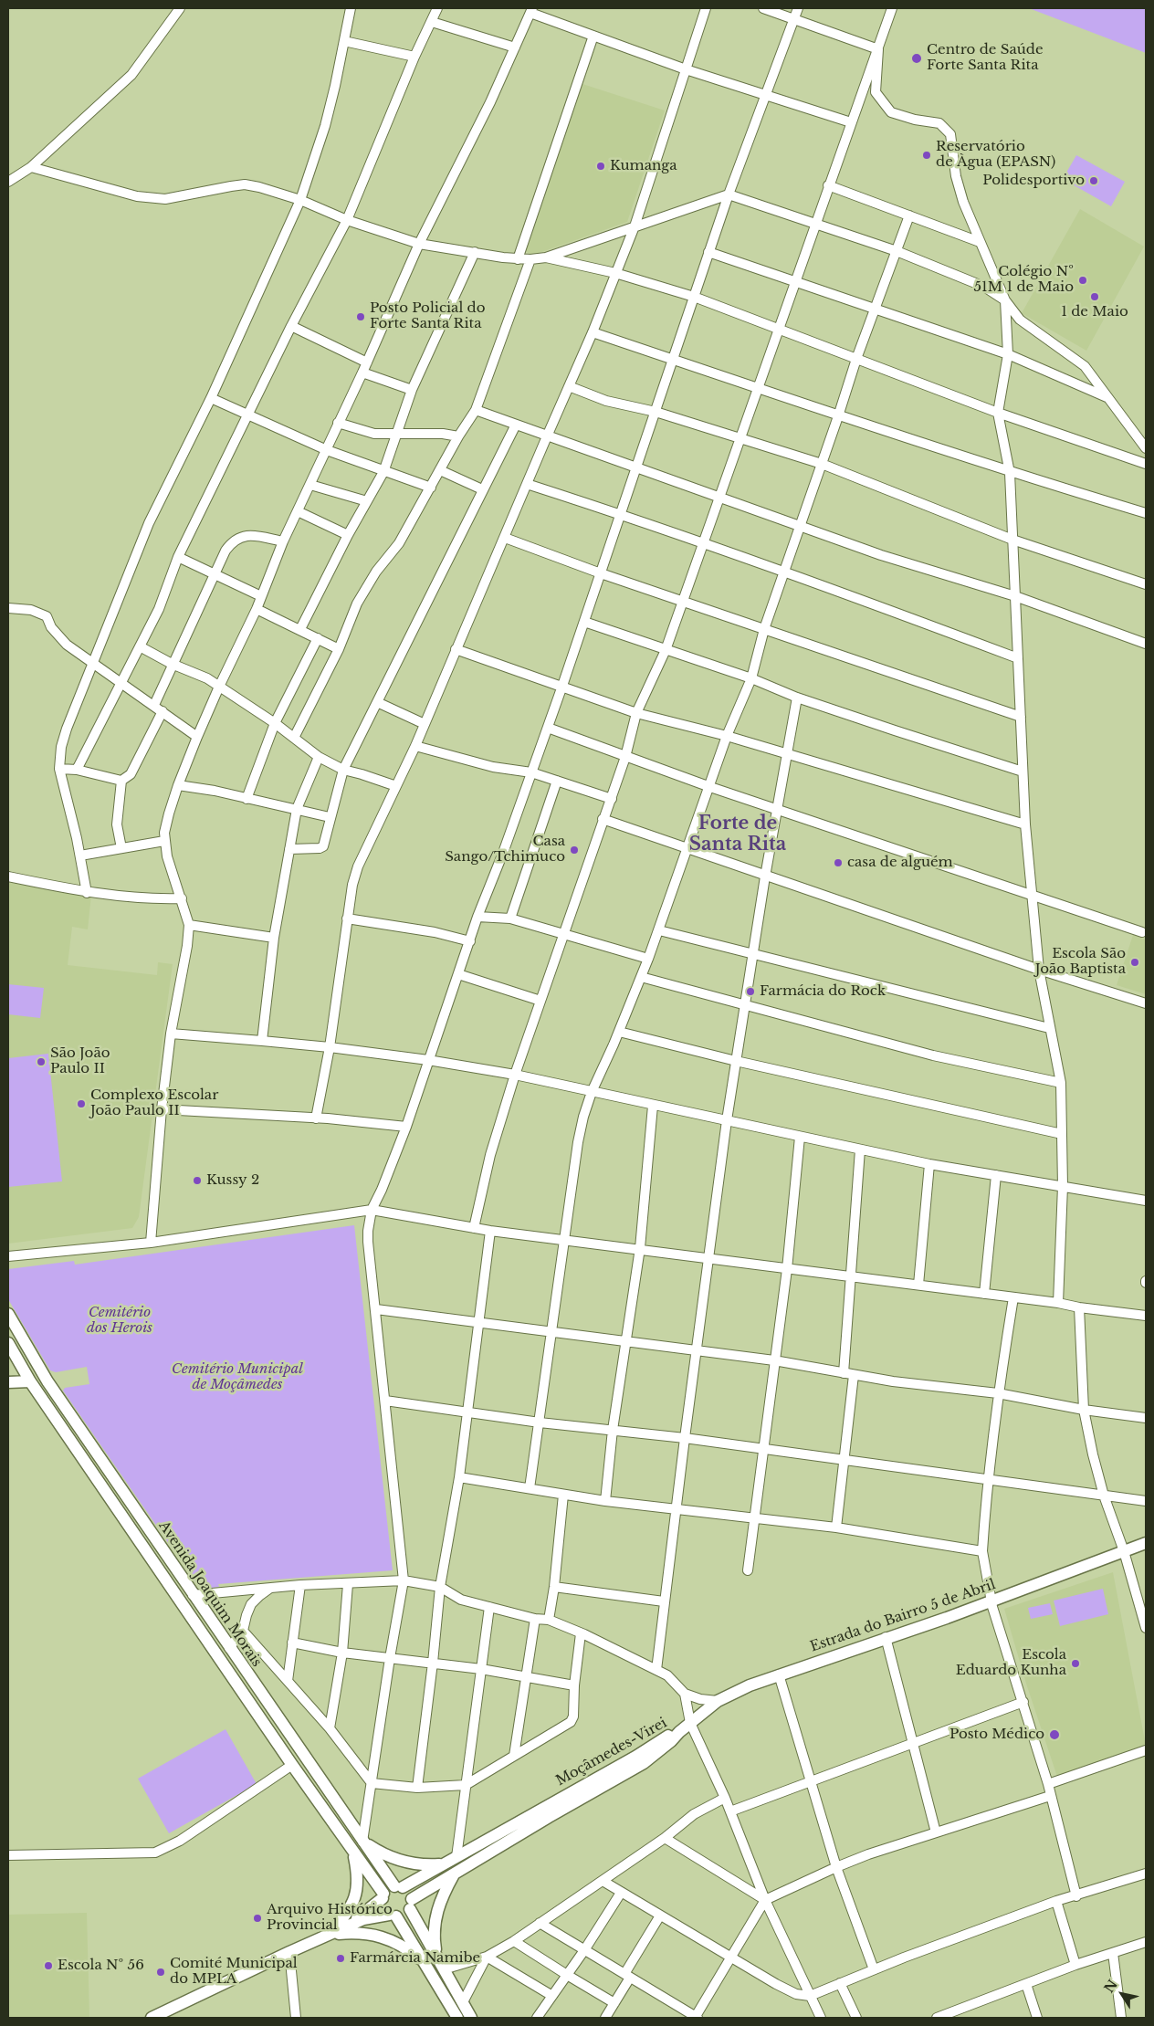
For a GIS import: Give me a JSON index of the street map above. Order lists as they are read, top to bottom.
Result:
{
  "streets": {
    "street": ["Avenida Joaquim Morais", "Estrada do Bairro 5 de Abril", "Moçâmedes-Virei"]
  },
  "crossings": [
    ["Avenida Joaquim Morais", "Moçâmedes-Virei"],
    ["Estrada do Bairro 5 de Abril", "Moçâmedes-Virei"]
  ],
  "districts": ["Forte de Santa Rita"],
  "parks": ["Cemitério dos Herois", "Cemitério Municipal de Moçâmedes"],
  "places": [
    "Centro de Saúde Forte Santa Rita",
    "Reservatório de Àgua (EPASN)",
    "Kumanga",
    "Polidesportivo",
    "Colégio Nº 51M 1 de Maio",
    "1 de Maio",
    "Posto Policial do Forte Santa Rita",
    "Casa Sango/Tchimuco",
    "casa de alguém",
    "Escola São João Baptista",
    "Farmácia do Rock",
    "São João Paulo II",
    "Complexo Escolar João Paulo II",
    "Kussy 2",
    "Escola Eduardo Kunha",
    "Posto Médico",
    "Arquivo Histórico Provincial",
    "Farmárcia Namibe",
    "Escola Nº 56",
    "Comité Municipal do MPLA"
  ],
  "north": "top left"
}
